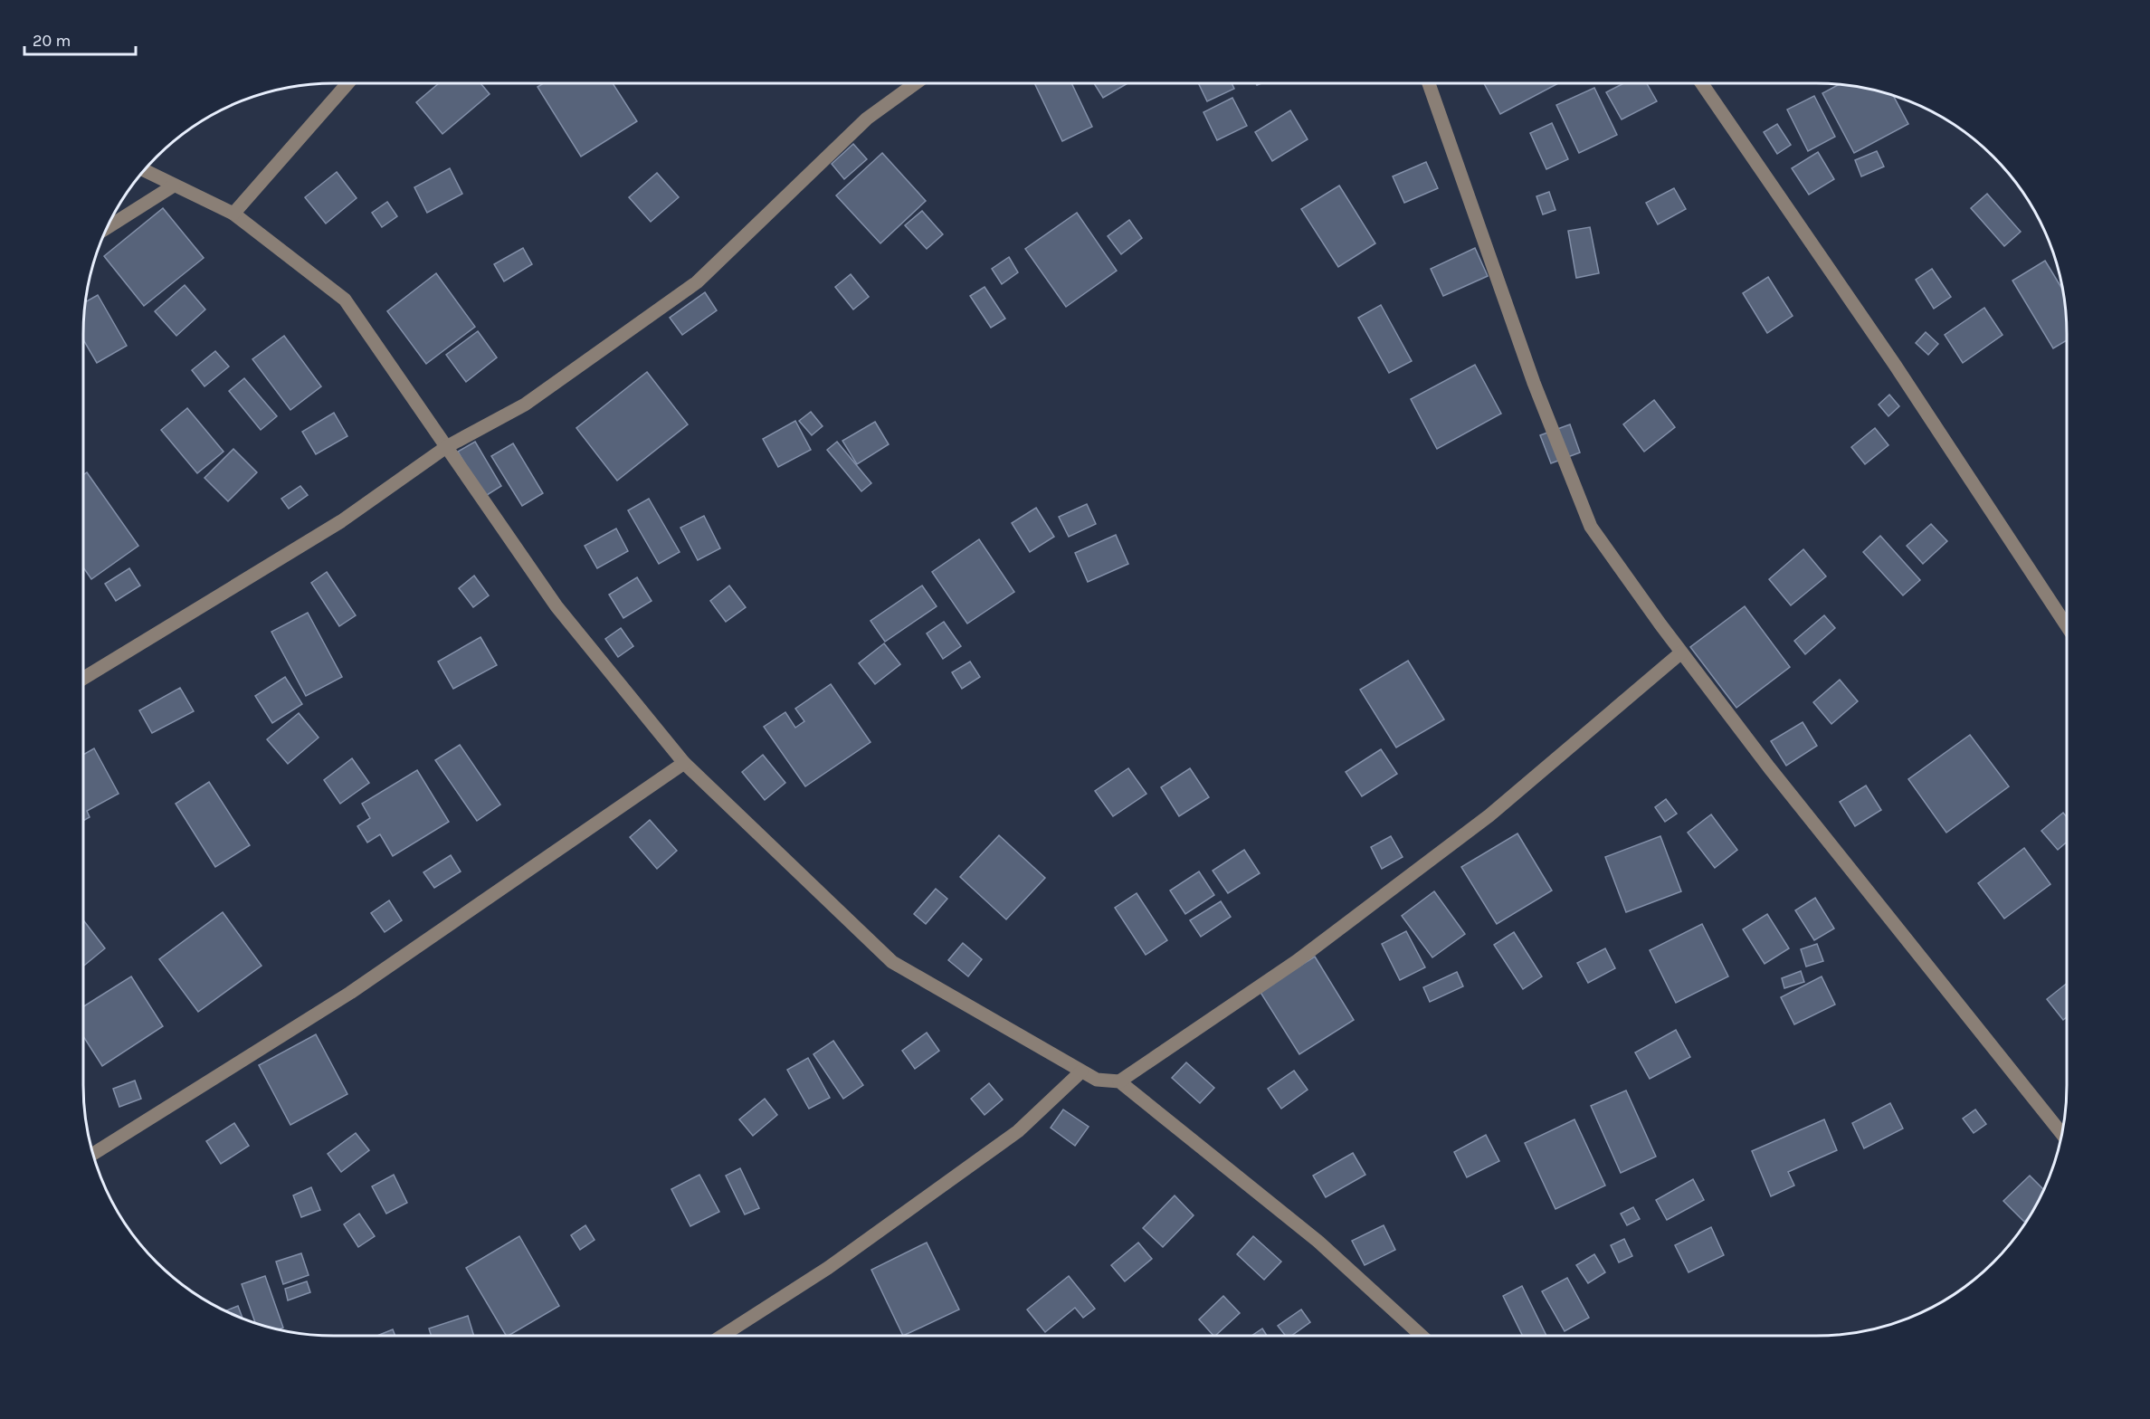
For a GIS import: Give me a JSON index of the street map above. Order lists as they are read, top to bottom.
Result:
{
  "scale_bar": "20 m"
}
